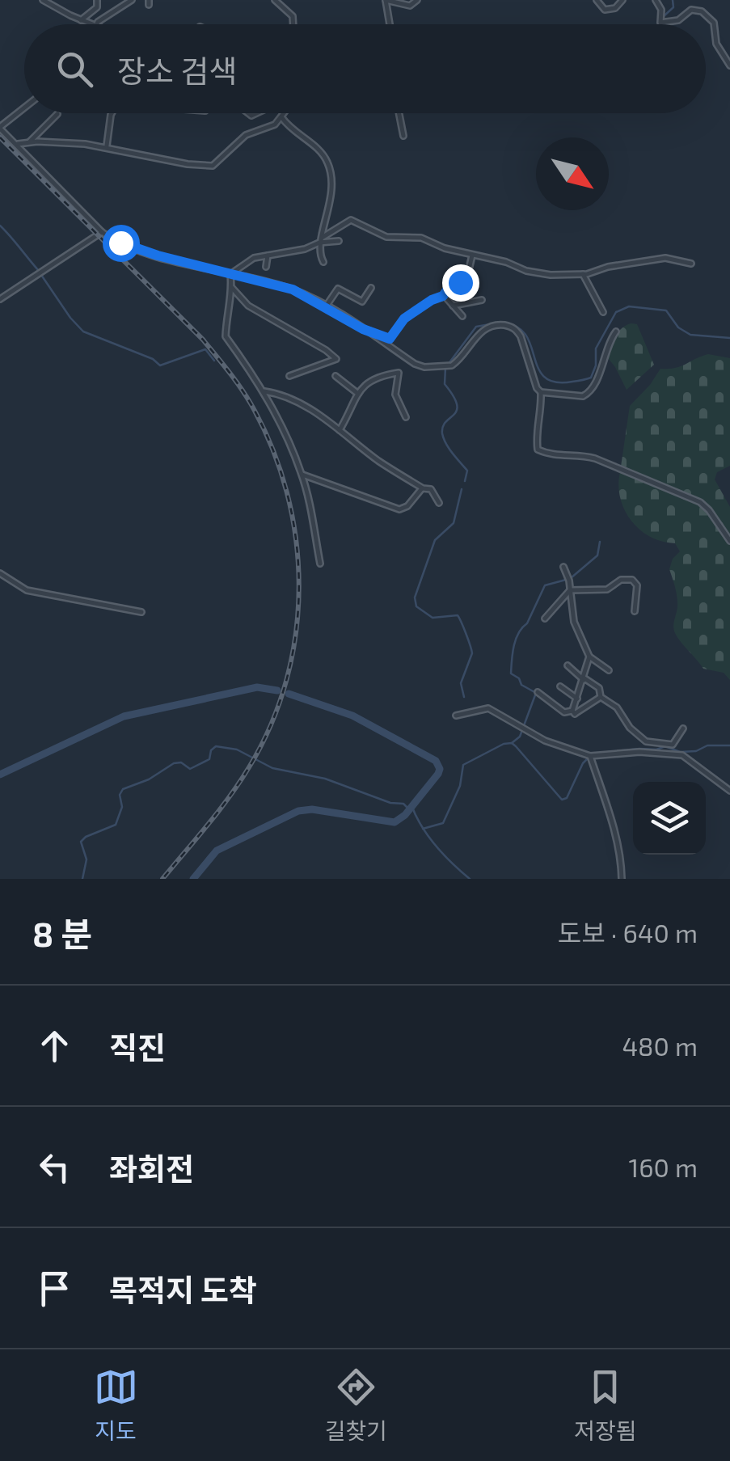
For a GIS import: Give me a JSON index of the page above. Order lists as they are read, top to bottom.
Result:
{
  "north": "bottom right",
  "page": {
    "search": "장소 검색",
    "heading": ["8 분", "도보 · 640 m"],
    "list": [
      ["직진", "480 m"],
      ["좌회전", "160 m"],
      "목적지 도착"
    ],
    "nav": ["지도", "길찾기", "저장됨"]
  }
}
